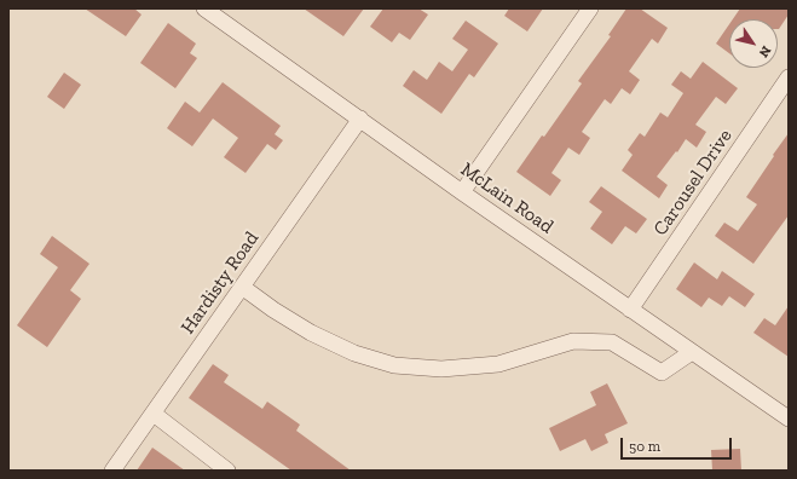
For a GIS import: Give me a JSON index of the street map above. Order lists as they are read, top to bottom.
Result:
{
  "streets": {
    "street": ["Carousel Drive", "McLain Road", "Hardisty Road"]
  },
  "crossings": [
    ["Carousel Drive", "McLain Road"],
    ["McLain Road", "Hardisty Road"]
  ],
  "scale_bar": "50 m",
  "north": "bottom right"
}
